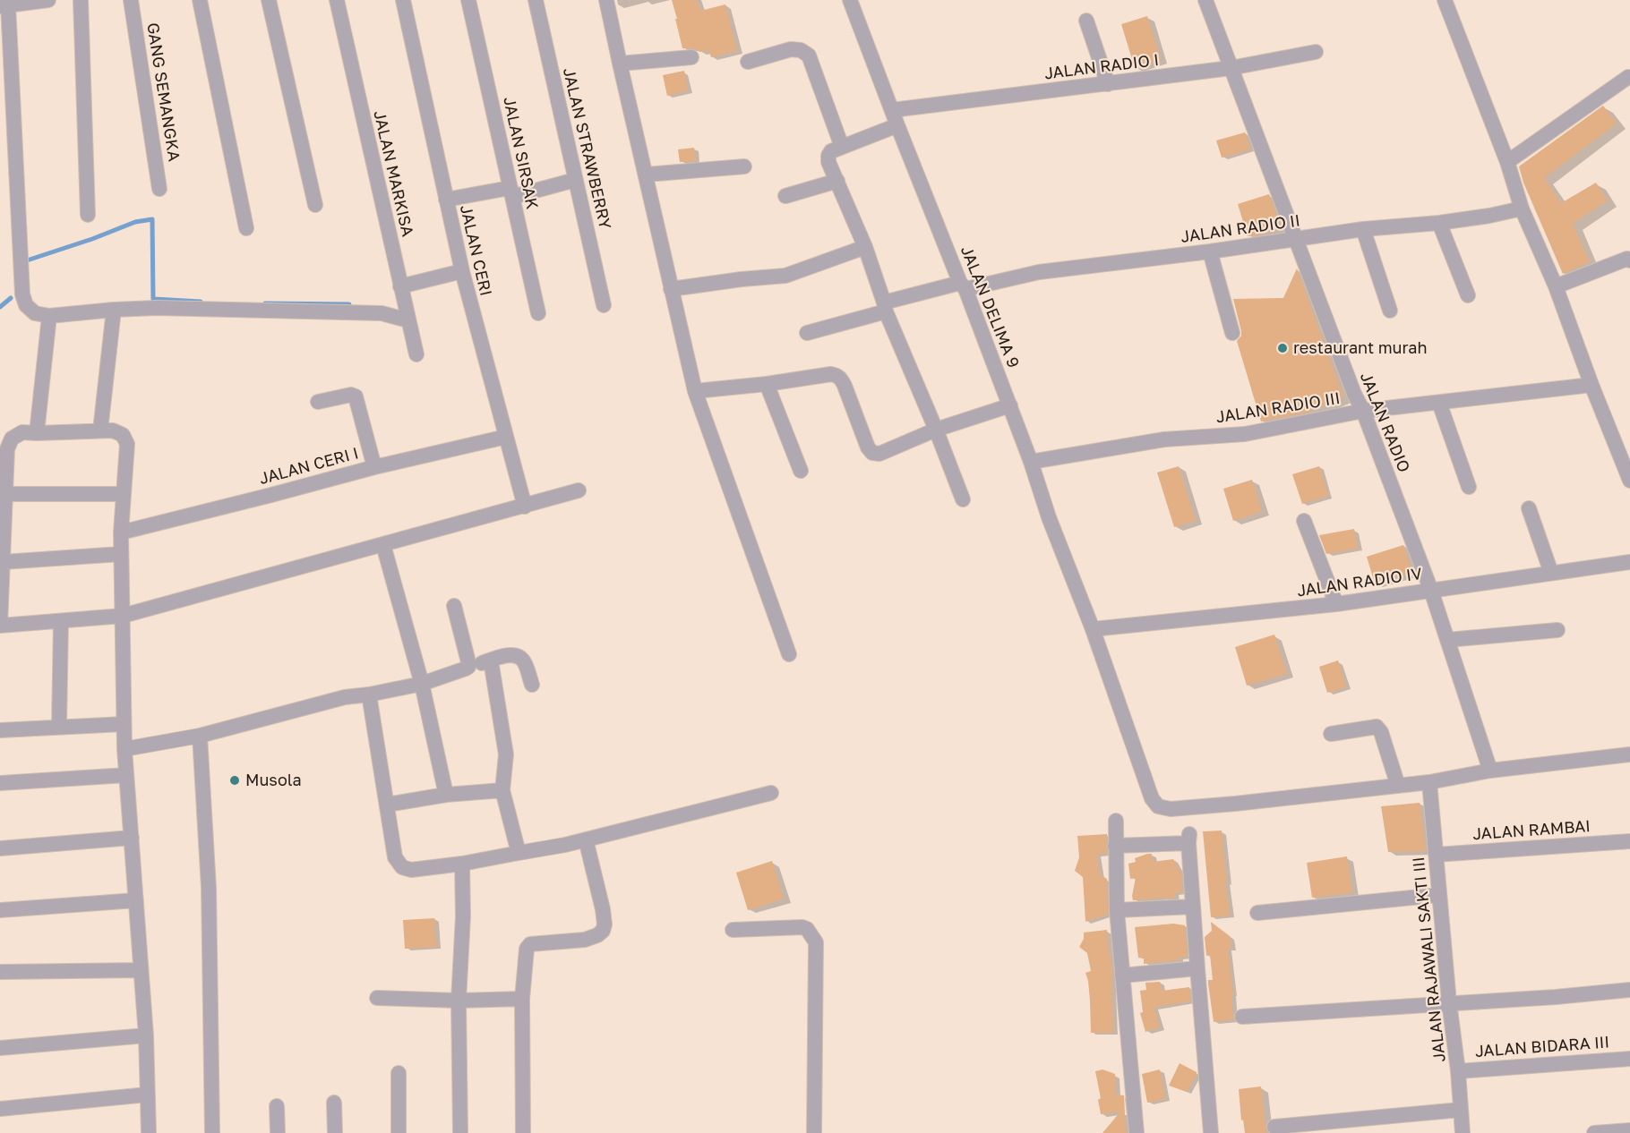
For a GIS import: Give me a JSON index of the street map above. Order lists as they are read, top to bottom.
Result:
{
  "streets": {
    "street": [
      "JALAN RADIO I",
      "GANG SEMANGKA",
      "JALAN STRAWBERRY",
      "JALAN SIRSAK",
      "JALAN MARKISA",
      "JALAN RADIO II",
      "JALAN CERI",
      "JALAN DELIMA 9",
      "JALAN RADIO III",
      "JALAN RADIO",
      "JALAN CERI I",
      "JALAN RADIO IV",
      "JALAN RAMBAI",
      "JALAN RAJAWALI SAKTI III",
      "JALAN BIDARA III"
    ]
  },
  "crossings": [
    ["JALAN RADIO I", "JALAN DELIMA 9"],
    ["JALAN RADIO I", "JALAN RADIO"],
    ["JALAN RADIO II", "JALAN DELIMA 9"],
    ["JALAN RADIO II", "JALAN RADIO"],
    ["JALAN CERI", "JALAN CERI I"],
    ["JALAN DELIMA 9", "JALAN RADIO III"],
    ["JALAN DELIMA 9", "JALAN RADIO IV"],
    ["JALAN RADIO III", "JALAN RADIO"],
    ["JALAN RADIO", "JALAN RADIO IV"],
    ["JALAN RAMBAI", "JALAN RAJAWALI SAKTI III"],
    ["JALAN RAJAWALI SAKTI III", "JALAN BIDARA III"]
  ],
  "places": ["restaurant murah", "Musola"]
}
